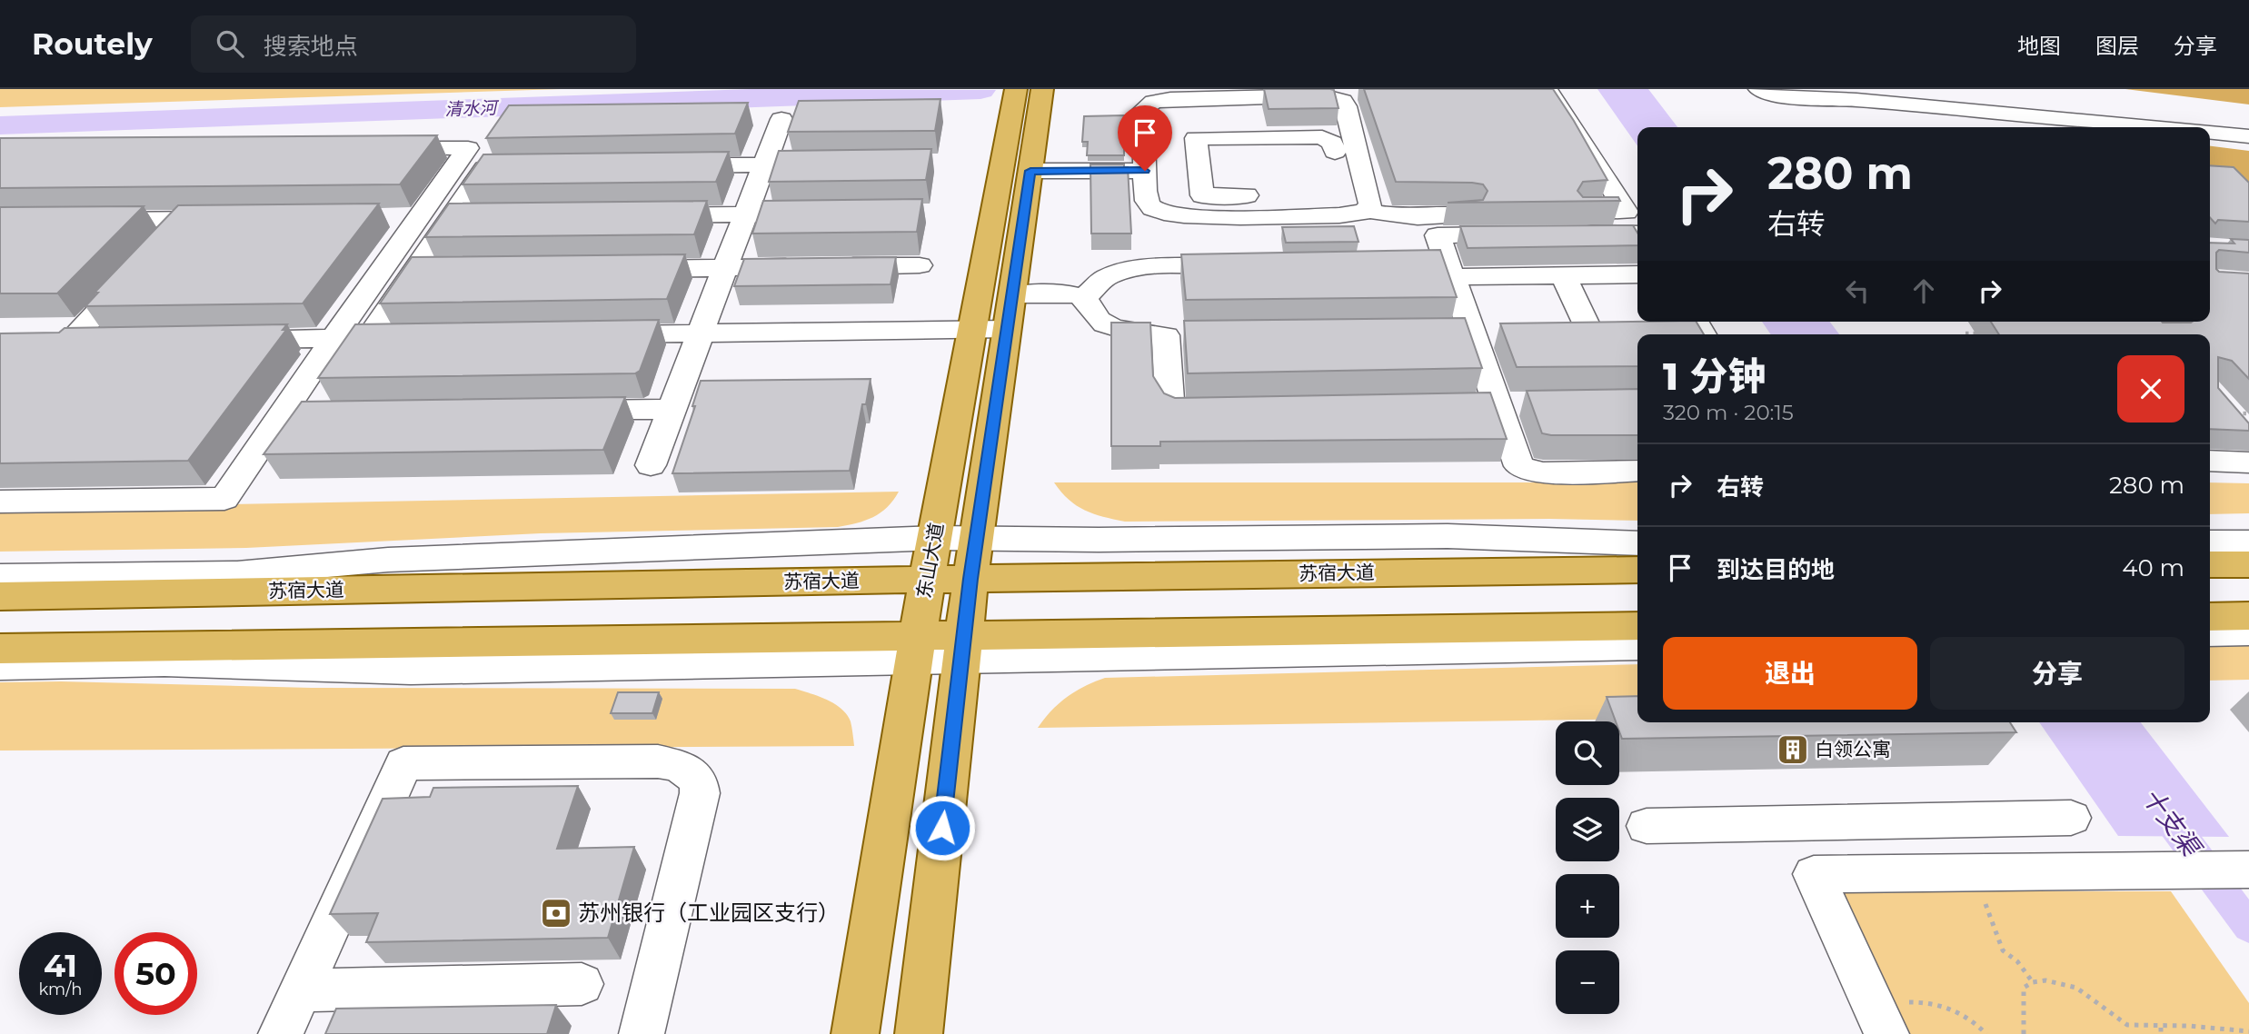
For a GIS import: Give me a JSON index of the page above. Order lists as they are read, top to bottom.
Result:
{
  "streets": {
    "main road": ["东山大道", "苏宿大道"]
  },
  "crossings": [
    ["东山大道", "苏宿大道"]
  ],
  "water": ["清水河", "十支渠"],
  "places": {
    "building": ["白领公寓"],
    "bank": ["苏州银行（工业园区支行）"]
  },
  "page": {
    "header": "Routely",
    "search": "搜索地点",
    "nav": ["地图", "图层", "分享"],
    "turn": ["280 m", "右转"],
    "heading": ["1 分钟", "320 m · 20:15"],
    "list": [
      {
        "name": "右转",
        "value": "280 m"
      },
      {
        "name": "到达目的地",
        "value": "40 m"
      }
    ],
    "buttons": ["退出", "分享"],
    "map_buttons": ["+", "−"],
    "speed": "41 km/h",
    "limit": "50"
  }
}
